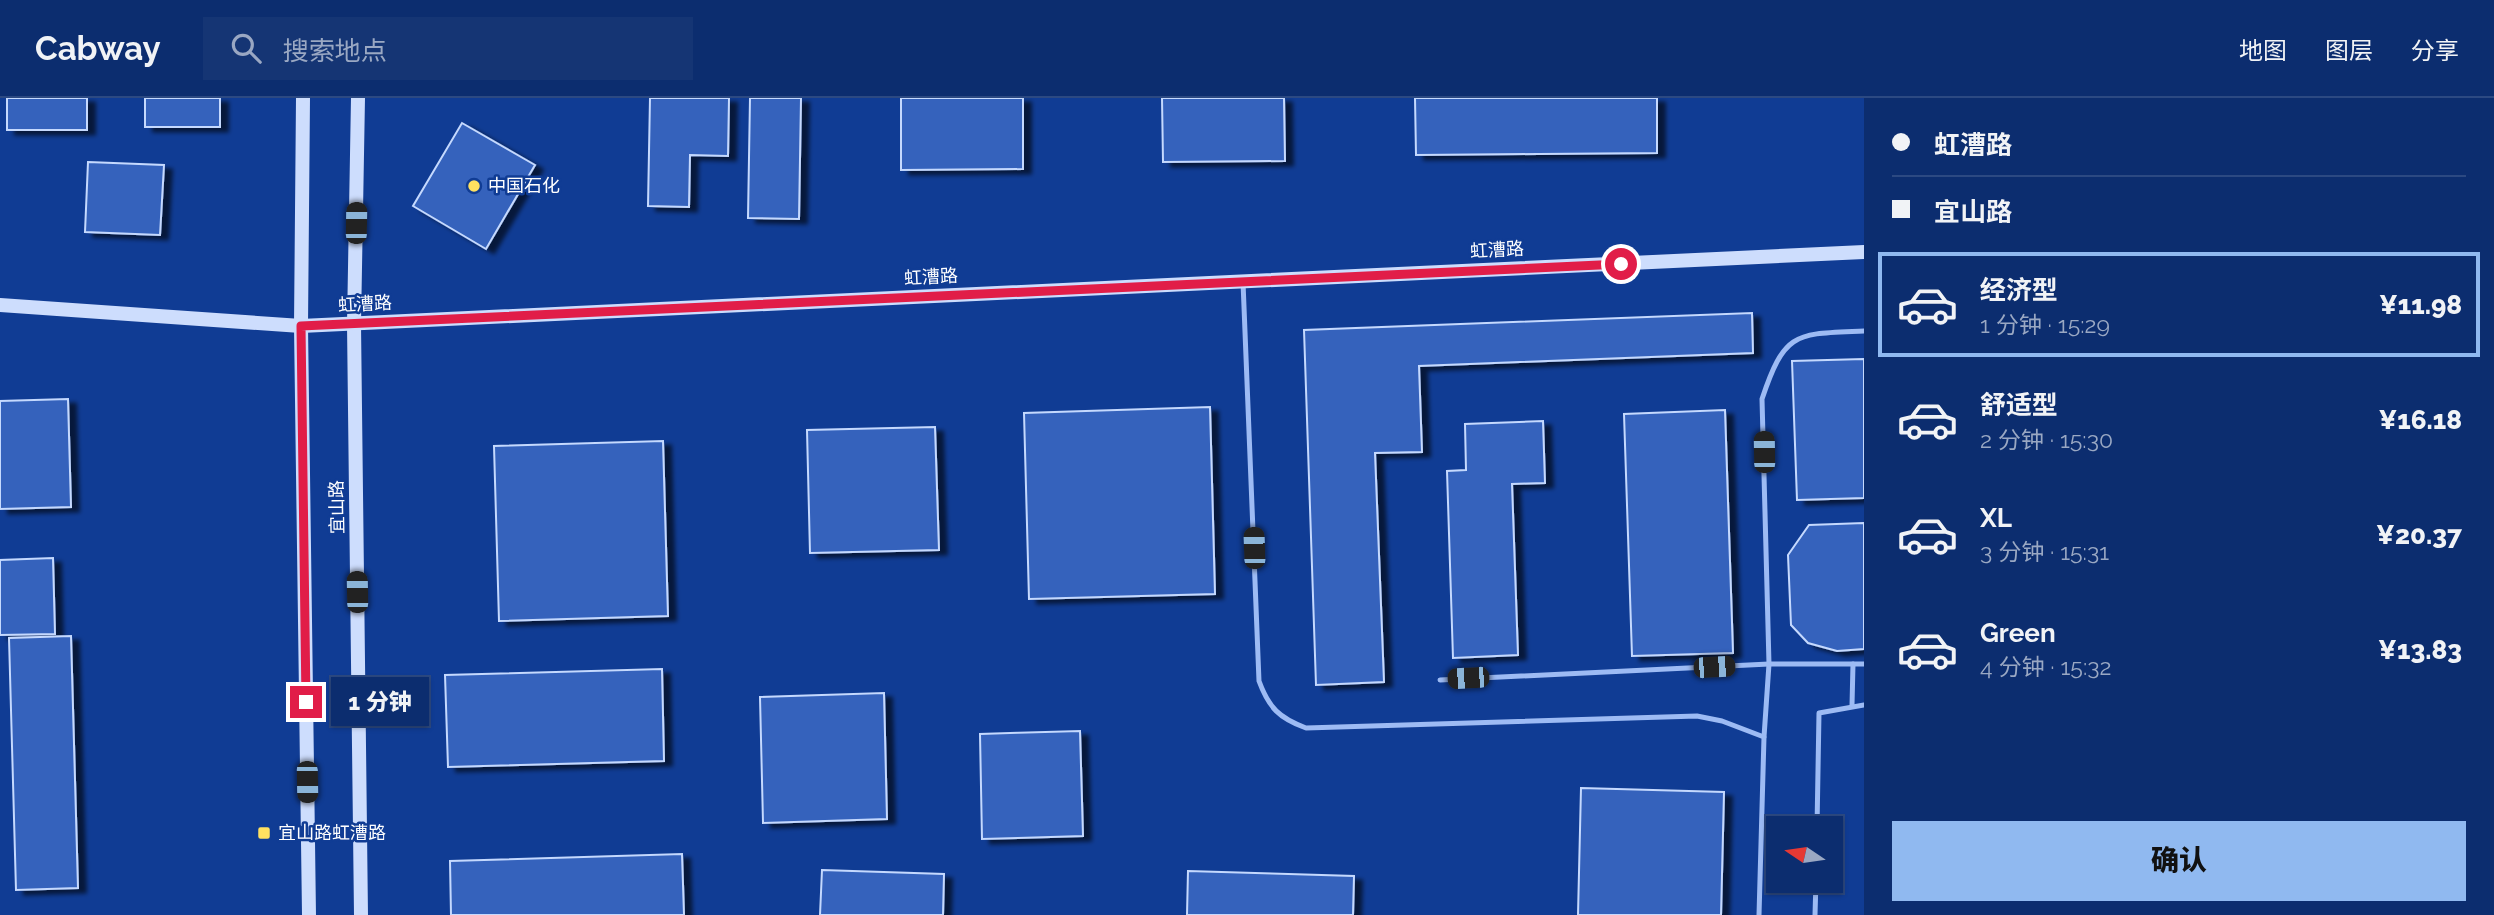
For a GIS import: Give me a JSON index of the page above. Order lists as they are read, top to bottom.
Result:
{
  "streets": {
    "main road": ["虹漕路", "宜山路"]
  },
  "crossings": [
    ["虹漕路", "宜山路"]
  ],
  "places": {
    "other": ["中国石化"],
    "transit": ["宜山路虹漕路"]
  },
  "north": "left",
  "page": {
    "header": "Cabway",
    "search": "搜索地点",
    "nav": ["地图", "图层", "分享"],
    "banner": ["虹漕路", "宜山路"],
    "list": [
      {
        "name": "经济型",
        "note": "1 分钟 · 15:29",
        "value": "¥11.98"
      },
      {
        "name": "舒适型",
        "note": "2 分钟 · 15:30",
        "value": "¥16.18"
      },
      {
        "name": "XL",
        "note": "3 分钟 · 15:31",
        "value": "¥20.37"
      },
      {
        "name": "Green",
        "note": "4 分钟 · 15:32",
        "value": "¥13.83"
      }
    ],
    "bubble": "1 分钟",
    "buttons": "确认"
  }
}
